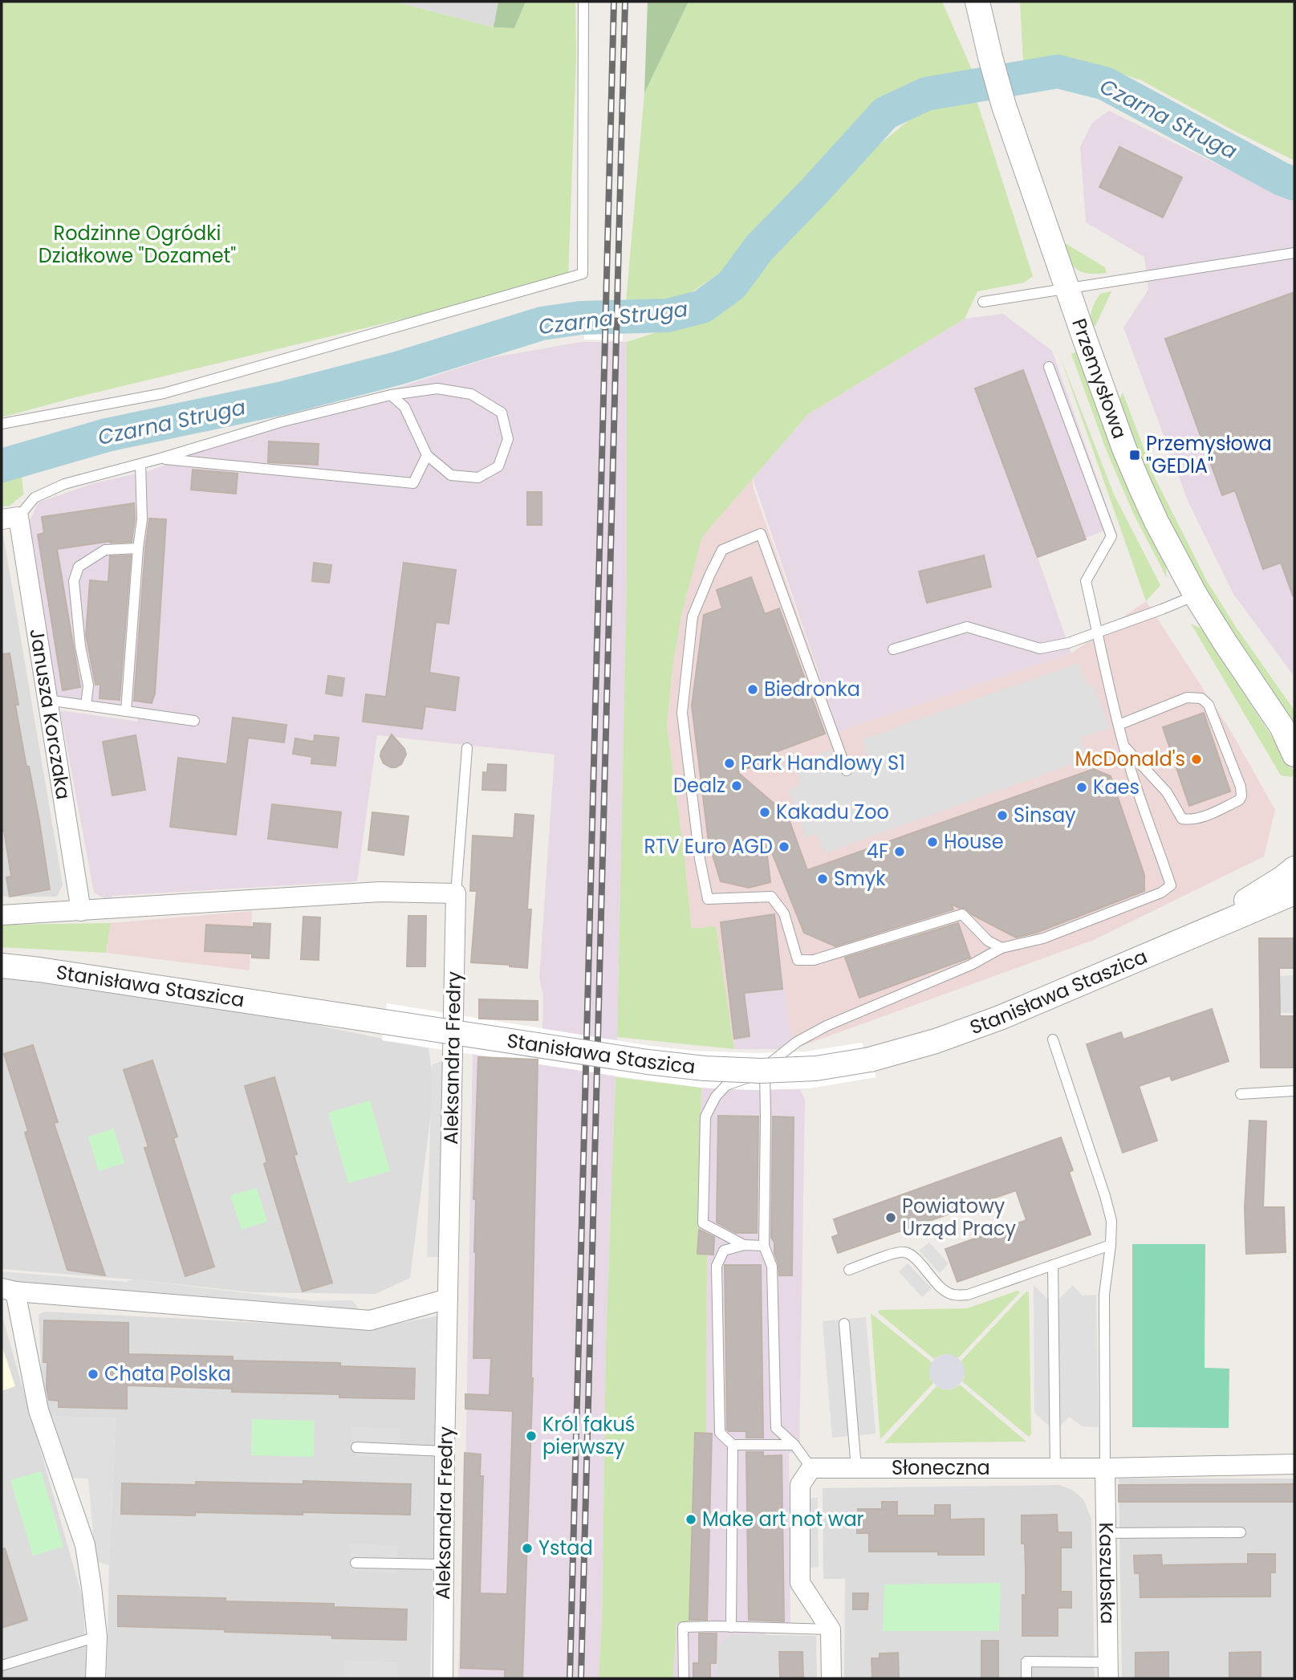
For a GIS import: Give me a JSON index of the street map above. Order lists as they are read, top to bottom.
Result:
{
  "streets": {
    "street": [
      "Przemysłowa",
      "Janusza Korczaka",
      "Stanisława Staszica",
      "Aleksandra Fredry",
      "Słoneczna",
      "Kaszubska"
    ]
  },
  "crossings": [
    ["Słoneczna", "Kaszubska"]
  ],
  "water": ["Czarna Struga"],
  "parks": ["Rodzinne Ogródki Działkowe \"Dozamet\""],
  "places": {
    "transit": ["Przemysłowa \"GEDIA\""],
    "other": [
      "Biedronka",
      "McDonald's",
      "Park Handlowy S1",
      "Dealz",
      "Kaes",
      "Kakadu Zoo",
      "Sinsay",
      "House",
      "RTV Euro AGD",
      "4F",
      "Smyk",
      "Powiatowy Urząd Pracy",
      "Chata Polska",
      "Król fakuś pierwszy",
      "Make art not war",
      "Ystad"
    ]
  }
}
